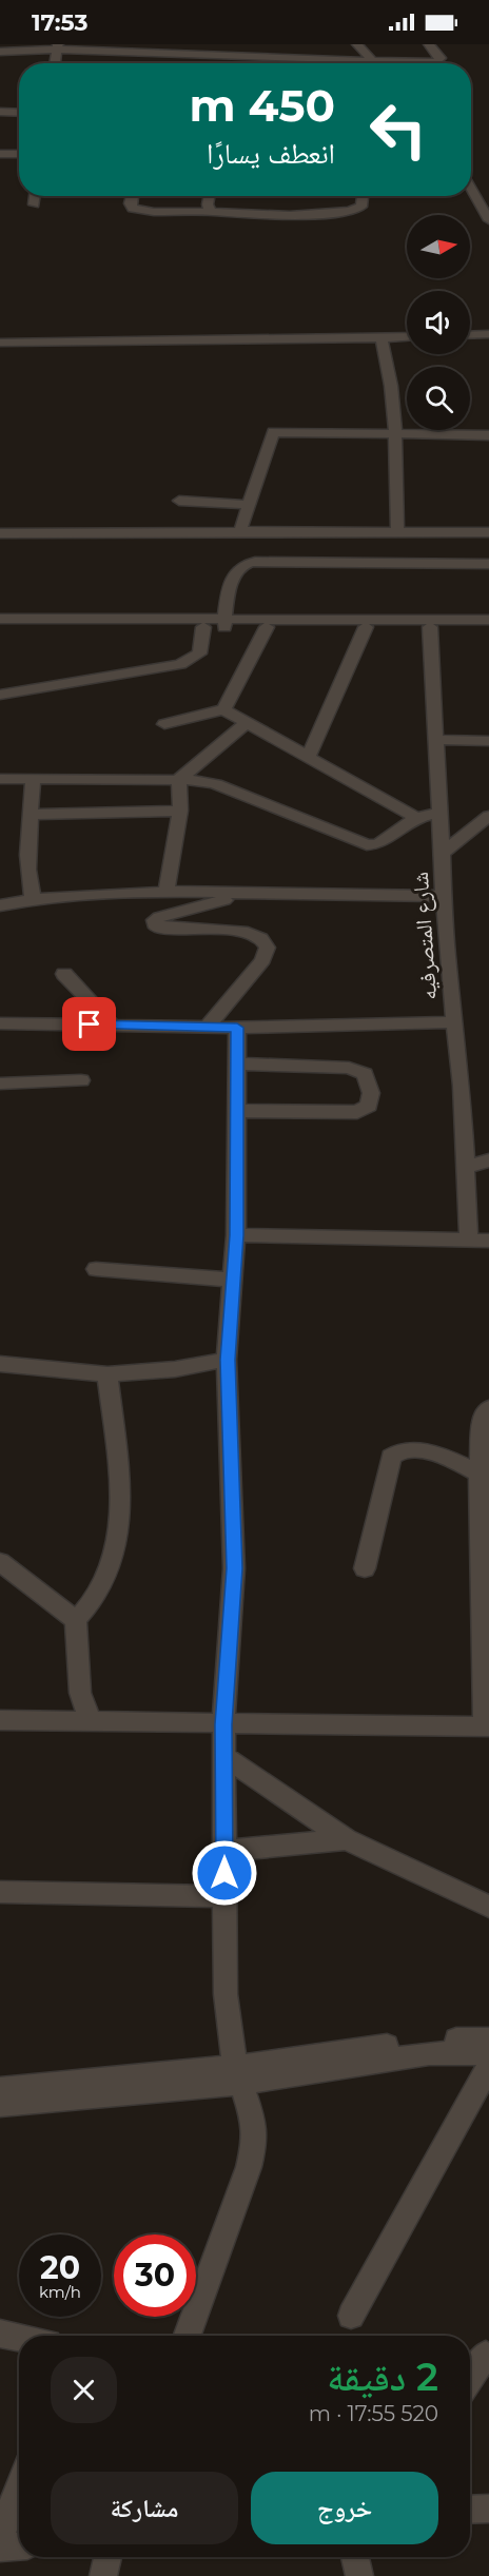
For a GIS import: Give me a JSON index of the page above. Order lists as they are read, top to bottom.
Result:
{
  "streets": {
    "street": ["شارع المتصرفيه"]
  },
  "north": "right",
  "page": {
    "status": "17:53",
    "turn": ["450 m", "انعطف يسارًا"],
    "speed": "20 km/h",
    "limit": "30",
    "heading": ["2 دقيقة", "520 m · 17:55"],
    "buttons": ["خروج", "مشاركة"]
  }
}
